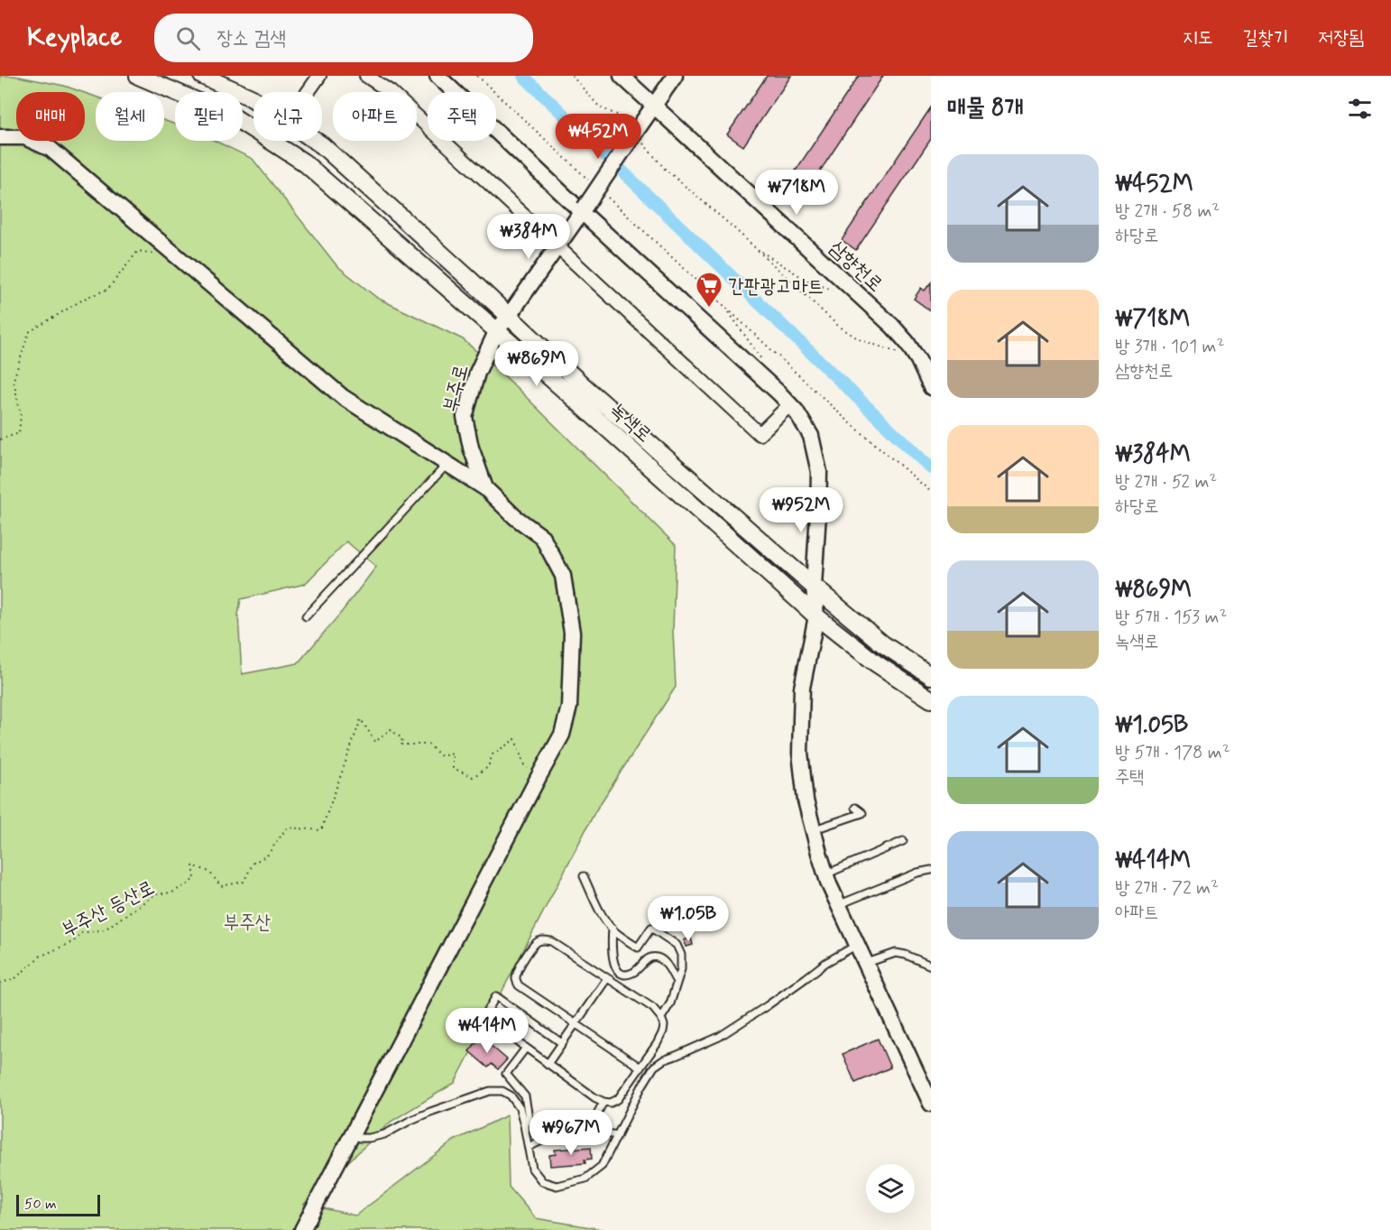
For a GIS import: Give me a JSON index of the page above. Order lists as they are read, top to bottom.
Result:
{
  "streets": {
    "main road": ["녹색로"],
    "street": ["삼향천로", "부주로"],
    "path": ["부주산 등산로"]
  },
  "crossings": [
    ["삼향천로", "부주로"],
    ["부주로", "녹색로"]
  ],
  "parks": ["부주산"],
  "places": {
    "supermarket": ["간판광고마트"]
  },
  "scale_bar": "50 m",
  "page": {
    "header": "Keyplace",
    "search": "장소 검색",
    "nav": ["지도", "길찾기", "저장됨"],
    "heading": "매물 8개",
    "chip": [
      "매매",
      "월세",
      "필터",
      "신규",
      "아파트",
      "주택"
    ],
    "price": [
      "₩452M",
      "₩718M",
      "₩384M",
      "₩869M",
      "₩952M",
      "₩1.05B",
      "₩414M",
      "₩967M"
    ],
    "list": [
      {
        "name": "₩452M",
        "note": "방 2개 · 58 m² · 하당로"
      },
      {
        "name": "₩718M",
        "note": "방 3개 · 101 m² · 삼향천로"
      },
      {
        "name": "₩384M",
        "note": "방 2개 · 52 m² · 하당로"
      },
      {
        "name": "₩869M",
        "note": "방 5개 · 153 m² · 녹색로"
      },
      {
        "name": "₩1.05B",
        "note": "방 5개 · 178 m² · 주택"
      },
      {
        "name": "₩414M",
        "note": "방 2개 · 72 m² · 아파트"
      }
    ],
    "scale": "50 m"
  }
}
